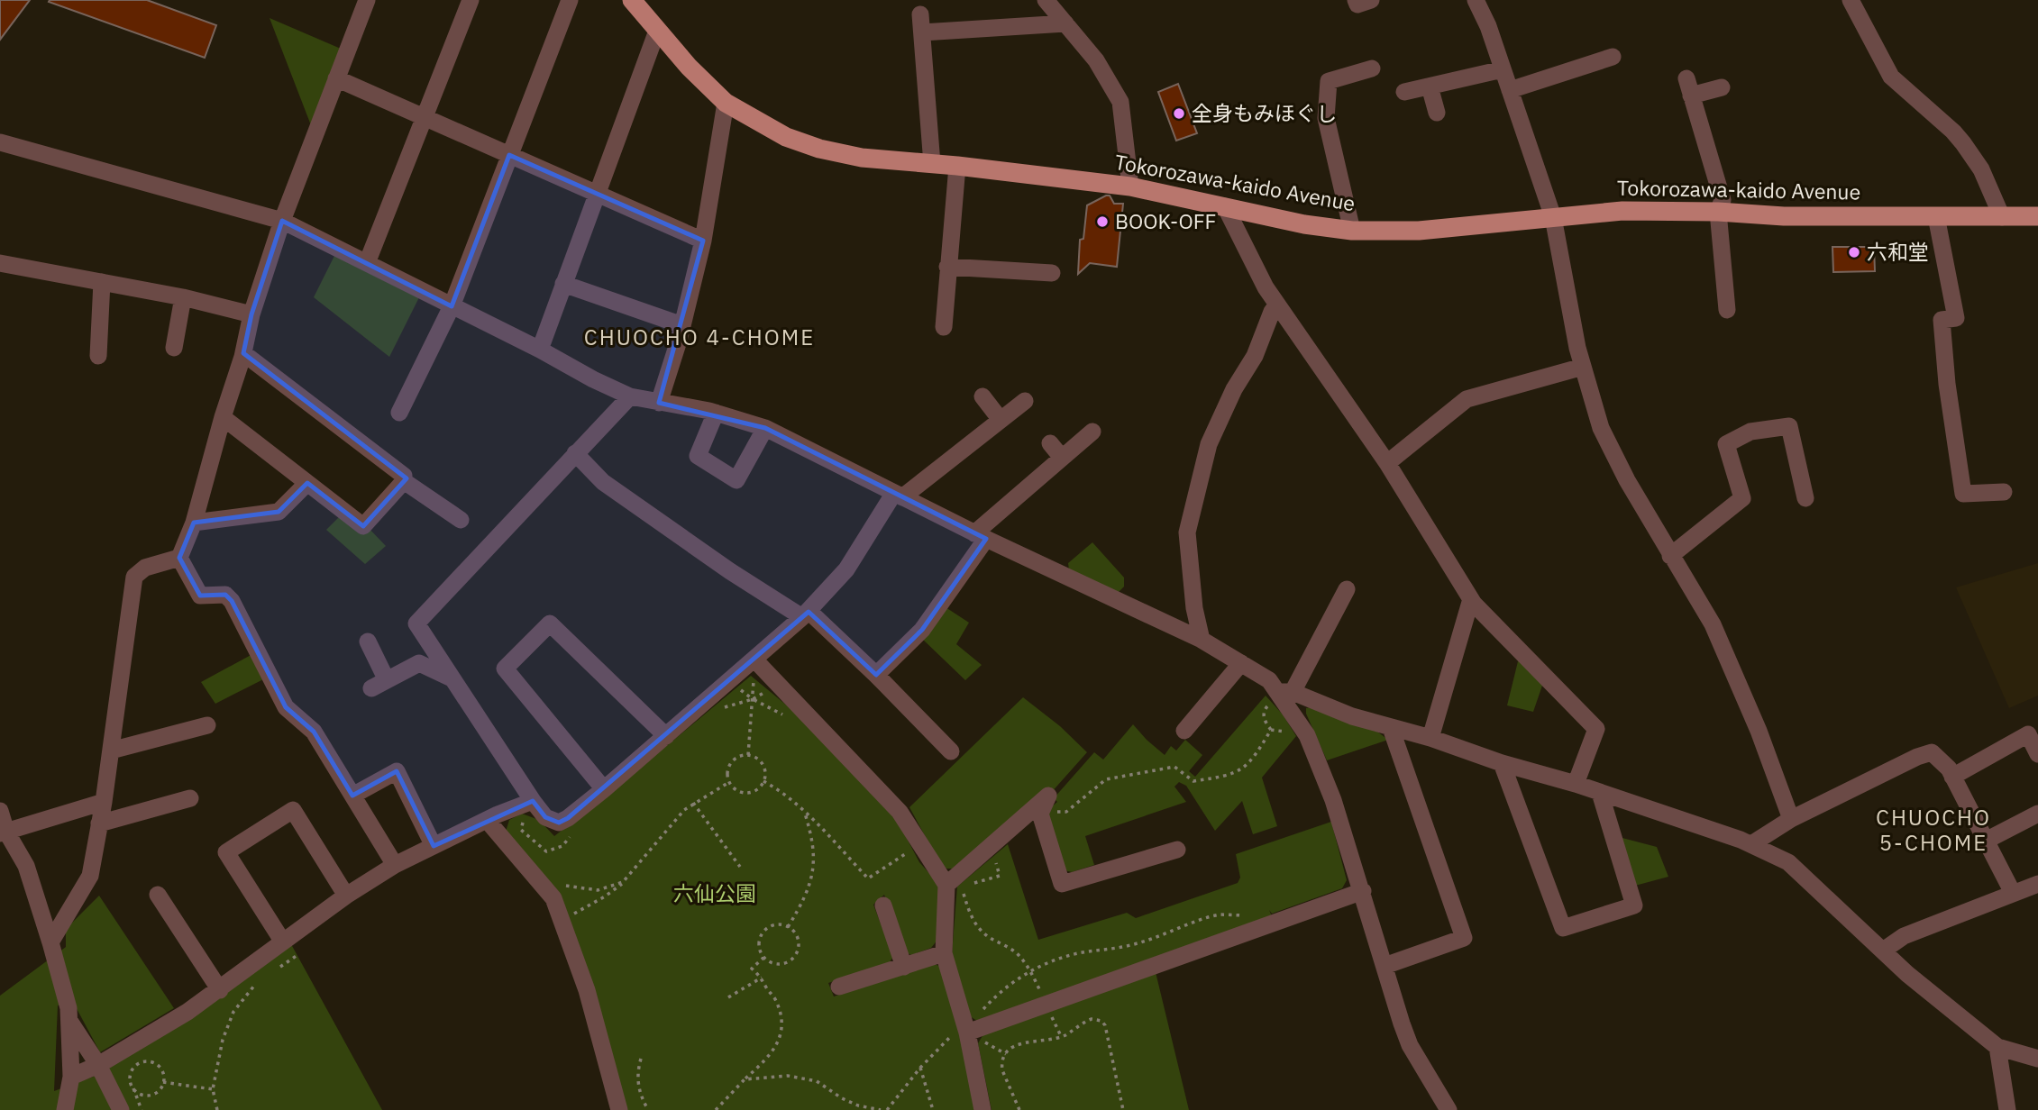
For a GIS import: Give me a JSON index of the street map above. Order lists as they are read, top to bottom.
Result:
{
  "streets": {
    "main road": ["Tokorozawa-kaido Avenue"]
  },
  "districts": ["CHUOCHO 4-CHOME", "CHUOCHO 5-CHOME"],
  "parks": ["六仙公園"],
  "places": ["全身もみほぐし", "BOOK-OFF", "六和堂"]
}
